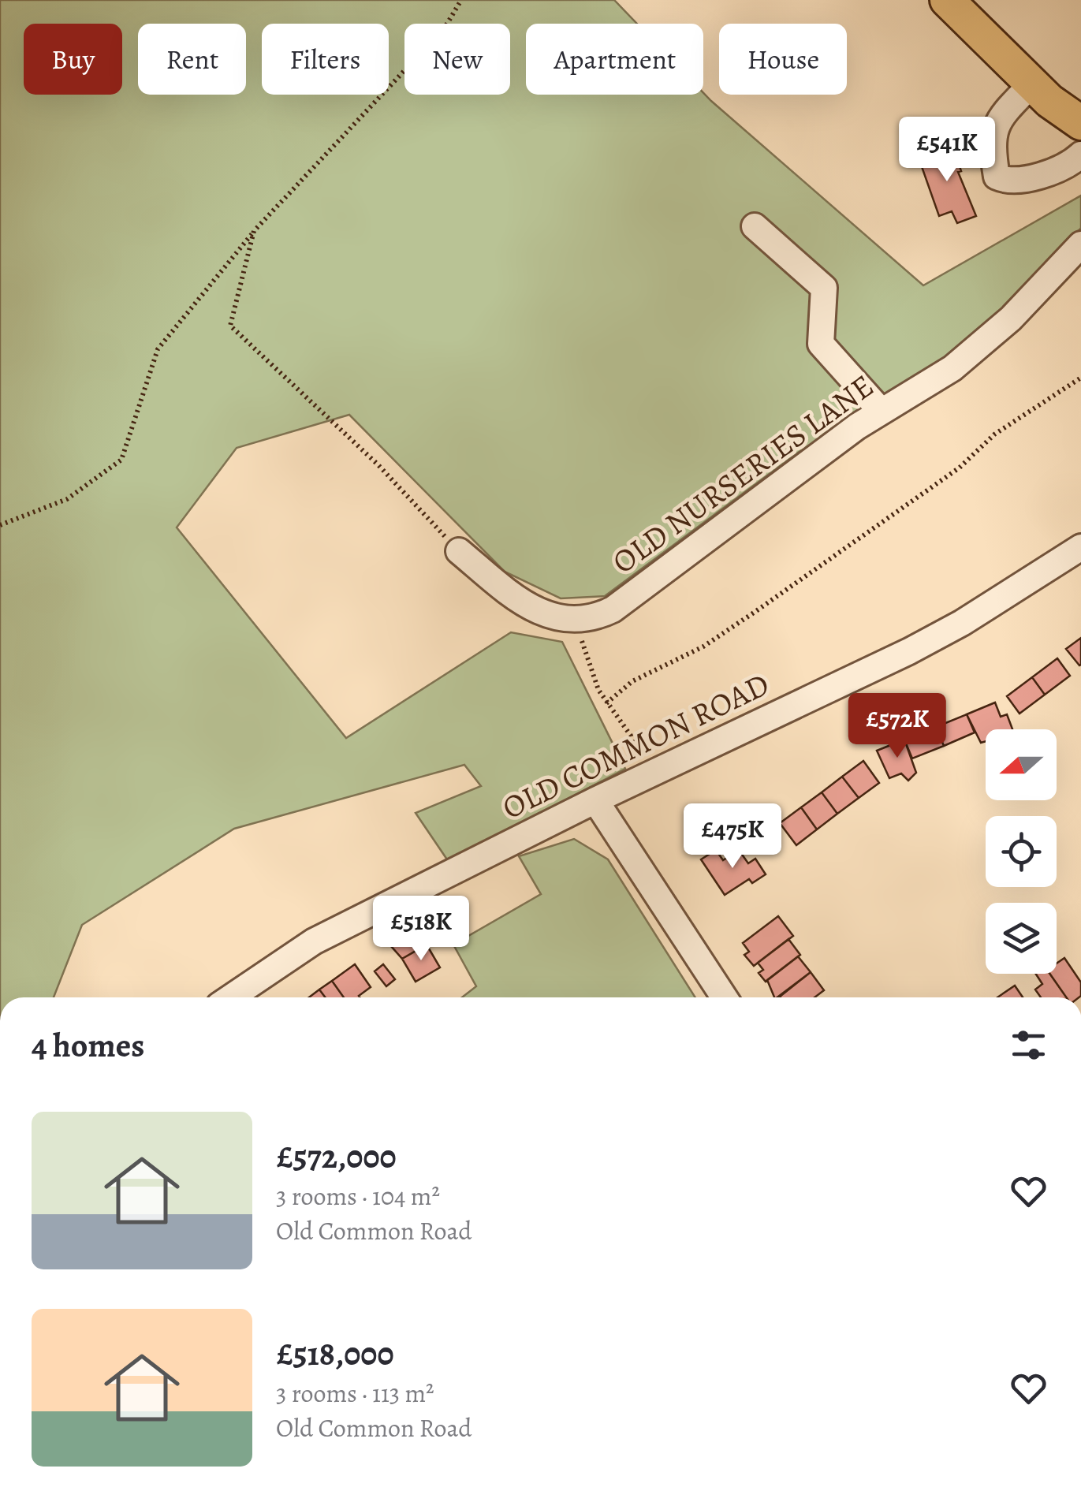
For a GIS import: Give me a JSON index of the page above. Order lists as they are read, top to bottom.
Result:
{
  "streets": {
    "street": ["OLD NURSERIES LANE", "OLD COMMON ROAD"]
  },
  "north": "left",
  "page": {
    "chip": [
      "Buy",
      "Rent",
      "Filters",
      "New",
      "Apartment",
      "House"
    ],
    "price": [
      "£541K",
      "£572K",
      "£475K",
      "£518K"
    ],
    "heading": "4 homes",
    "list": [
      {
        "name": "£572,000",
        "note": "3 rooms · 104 m² · Old Common Road"
      },
      {
        "name": "£518,000",
        "note": "3 rooms · 113 m² · Old Common Road"
      }
    ]
  }
}
